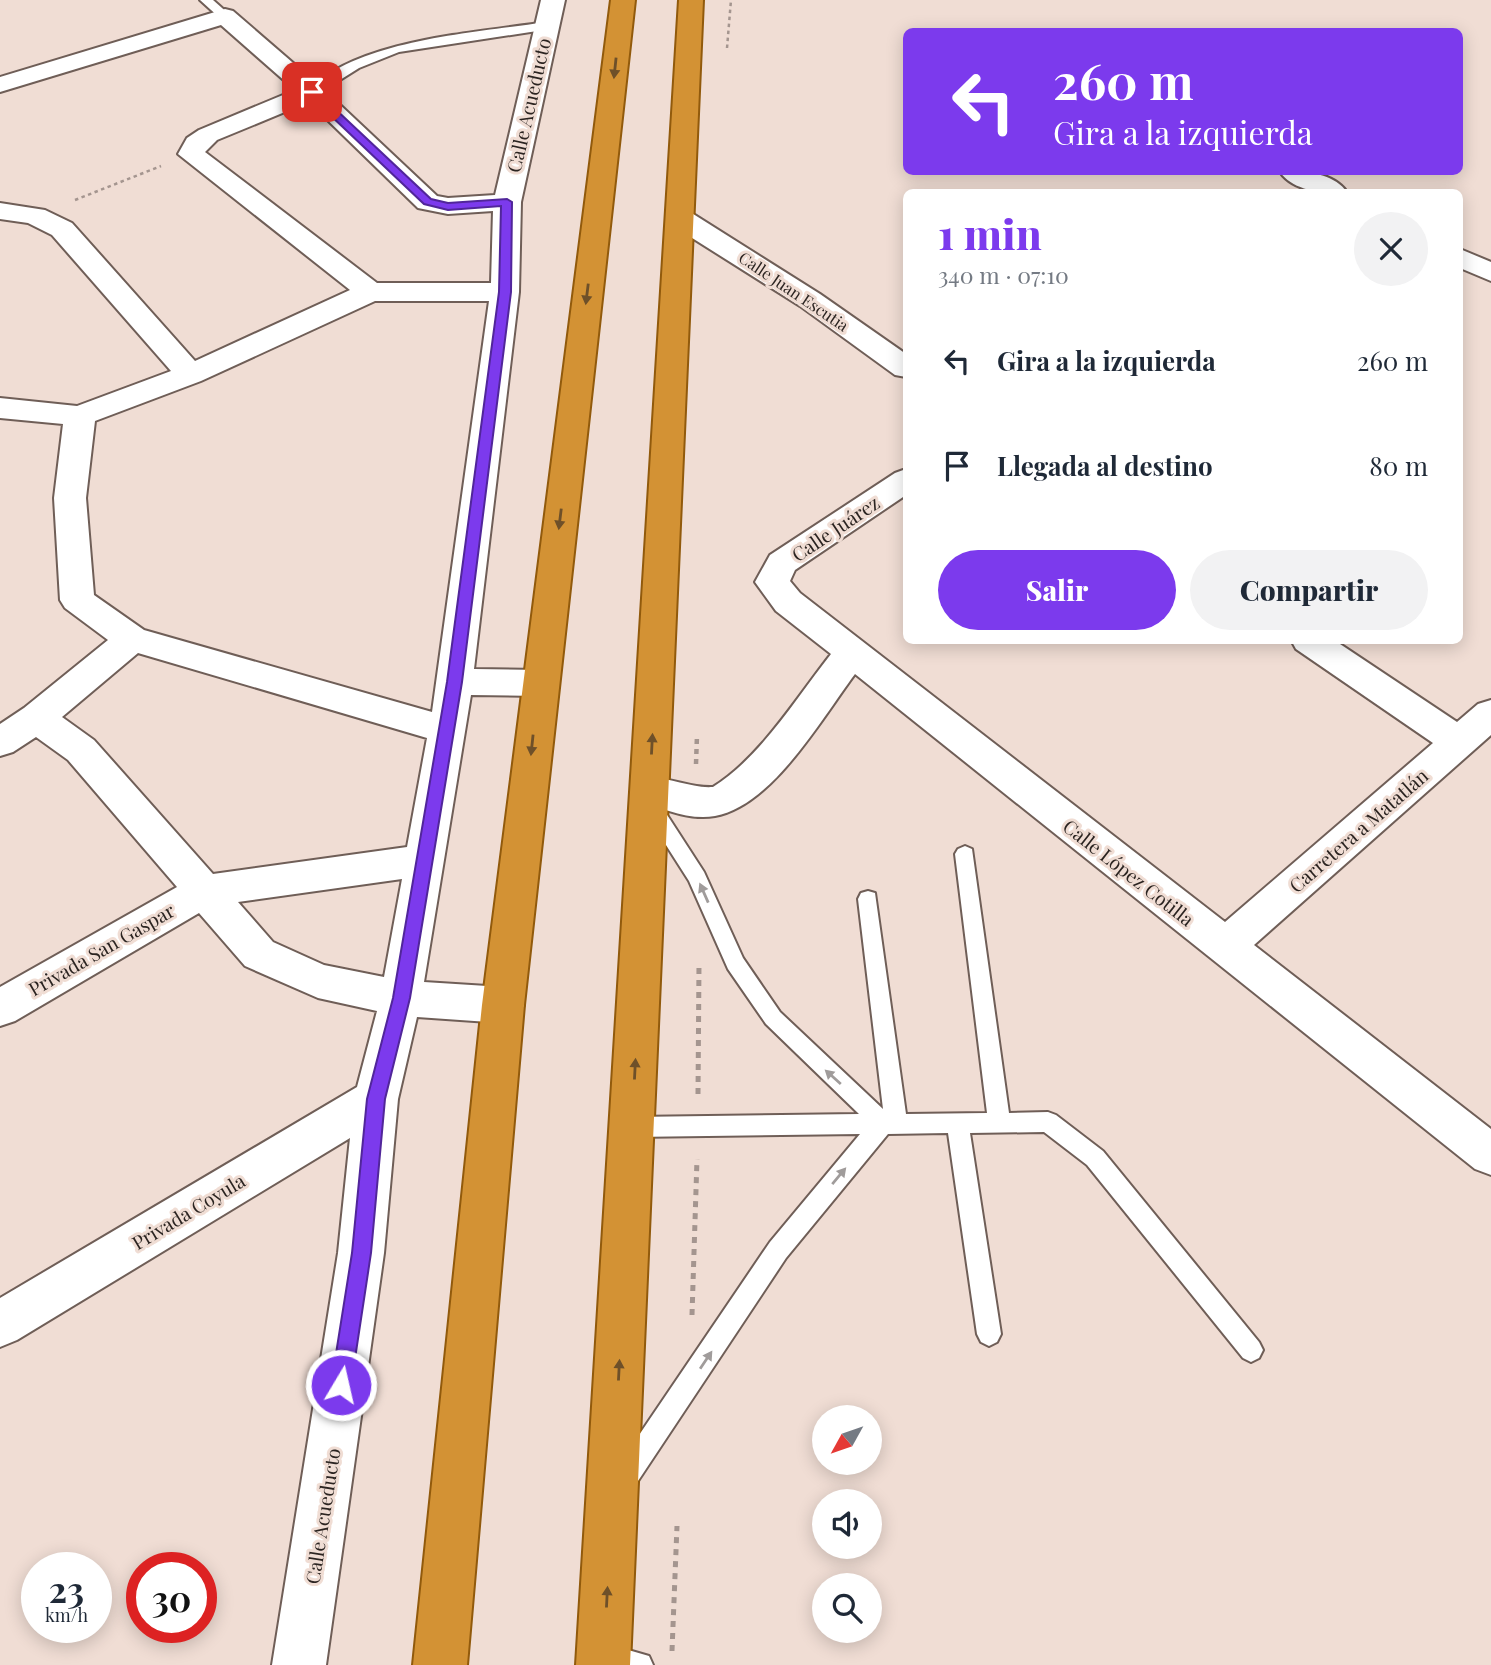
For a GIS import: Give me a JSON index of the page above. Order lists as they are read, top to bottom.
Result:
{
  "streets": {
    "street": [
      "Calle Acueducto",
      "Calle Juan Escutia",
      "Calle Juárez",
      "Carretera a Matatlán",
      "Calle López Cotilla",
      "Privada San Gaspar",
      "Privada Coyula"
    ]
  },
  "crossings": [
    ["Calle Acueducto", "Privada Coyula"],
    ["Calle Juárez", "Calle López Cotilla"],
    ["Carretera a Matatlán", "Calle López Cotilla"]
  ],
  "north": "bottom left",
  "page": {
    "turn": ["260 m", "Gira a la izquierda"],
    "heading": ["1 min", "340 m · 07:10"],
    "list": [
      {
        "name": "Gira a la izquierda",
        "value": "260 m"
      },
      {
        "name": "Llegada al destino",
        "value": "80 m"
      }
    ],
    "buttons": ["Salir", "Compartir"],
    "speed": "23 km/h",
    "limit": "30"
  }
}
